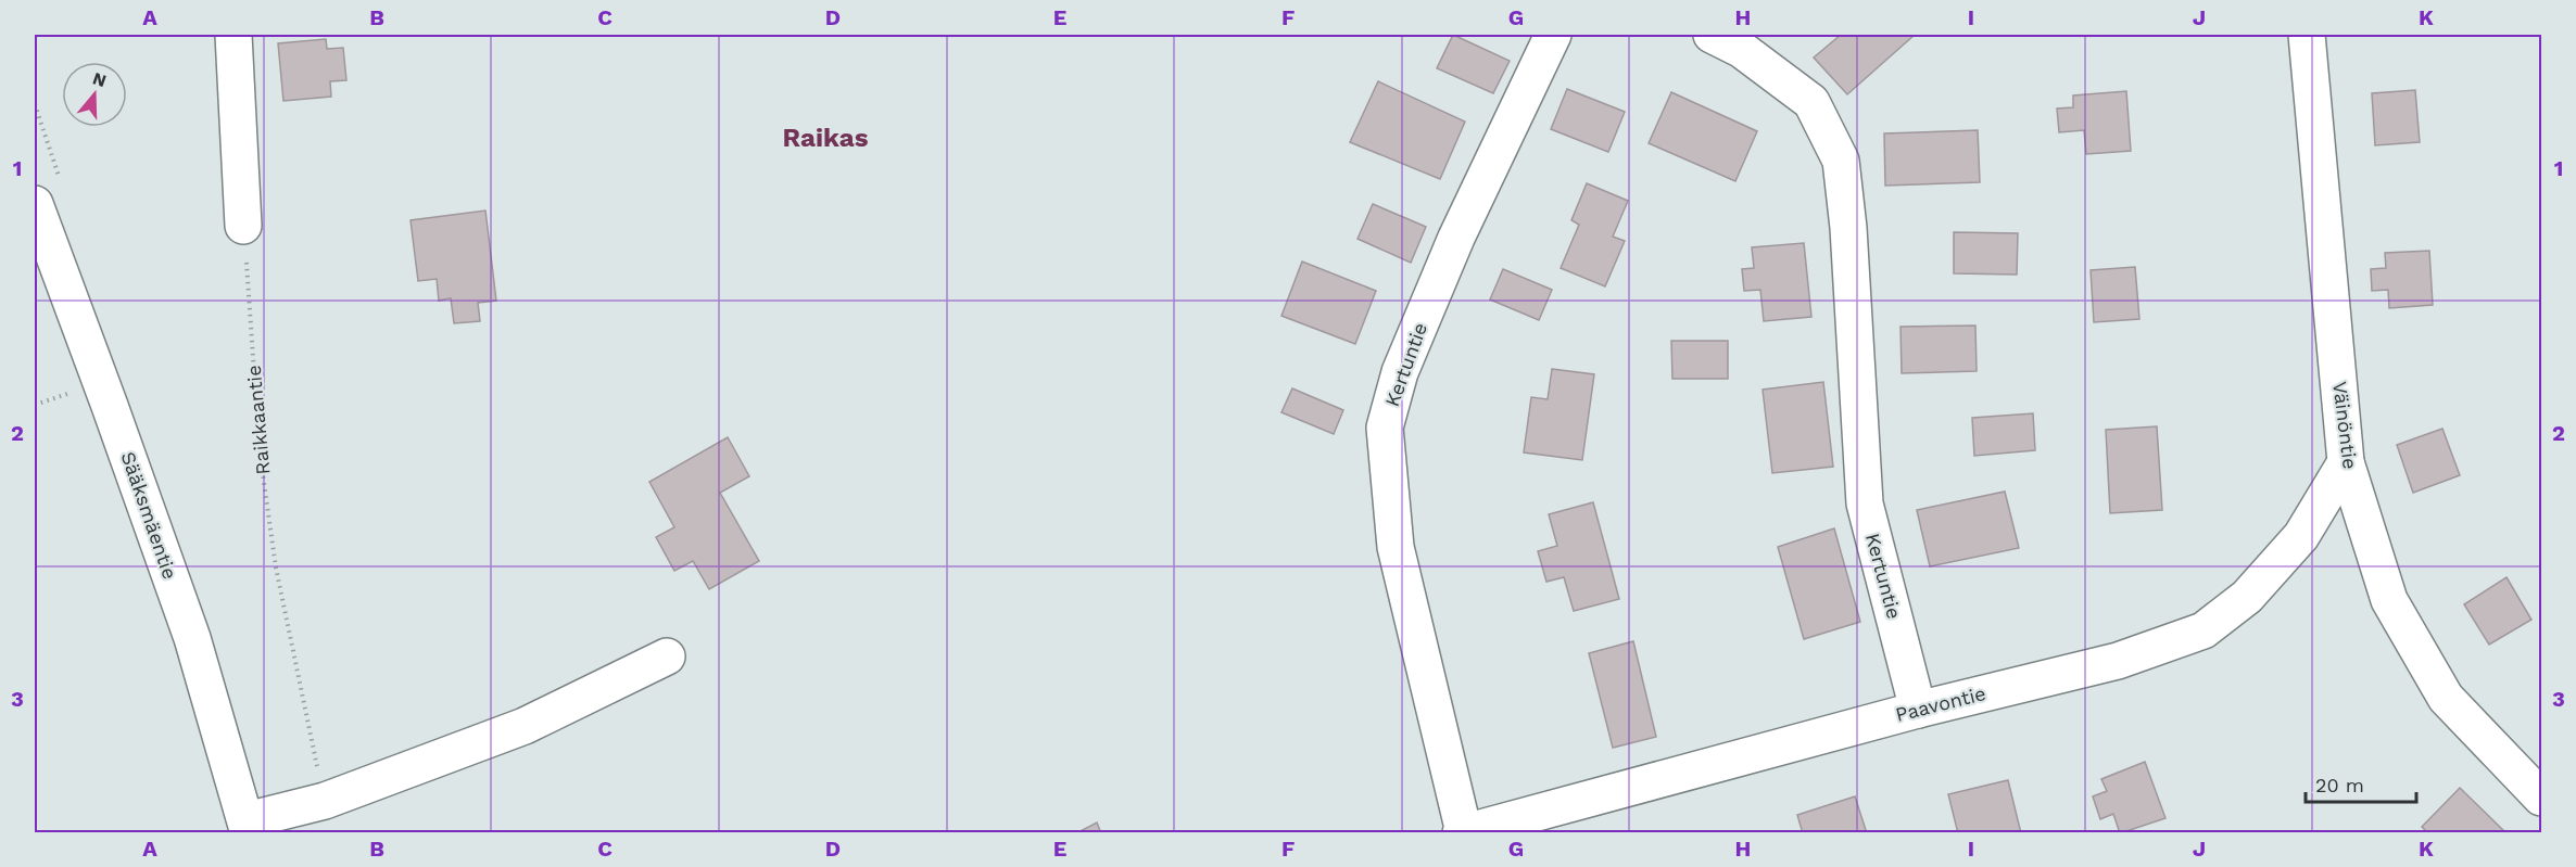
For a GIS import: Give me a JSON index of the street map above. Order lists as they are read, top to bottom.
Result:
{
  "streets": {
    "street": [
      "Kertuntie",
      "Väinöntie",
      "Sääksmäentie",
      "Paavontie"
    ],
    "path": ["Raikkaantie"]
  },
  "crossings": [
    ["Kertuntie", "Paavontie"],
    ["Väinöntie", "Paavontie"]
  ],
  "districts": ["Raikas"],
  "scale_bar": "20 m",
  "north": "top",
  "grid": {
    "columns": [
      "A",
      "B",
      "C",
      "D",
      "E",
      "F",
      "G",
      "H",
      "I",
      "J",
      "K"
    ],
    "rows": ["1", "2", "3"]
  }
}
